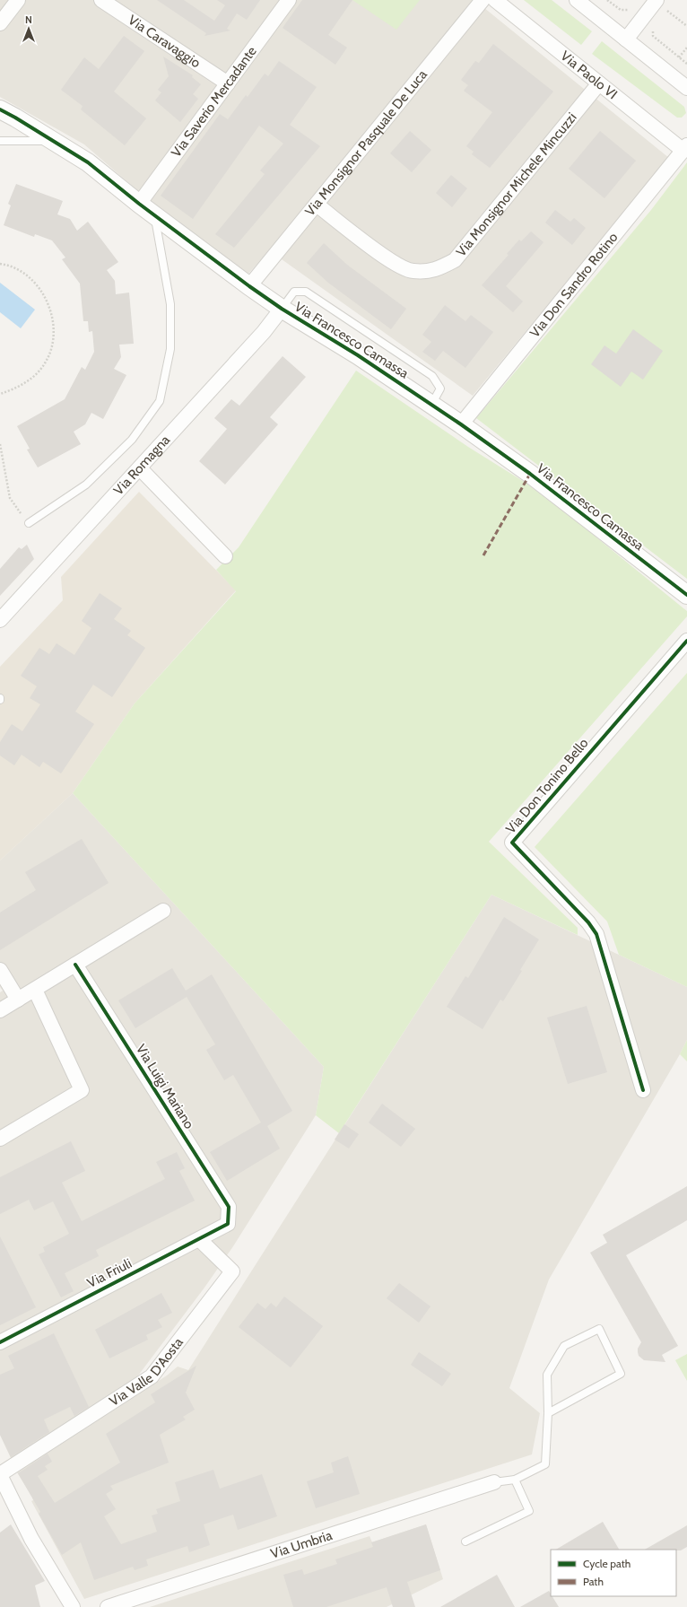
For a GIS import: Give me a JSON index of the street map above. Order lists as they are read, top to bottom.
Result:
{
  "streets": {
    "street": [
      "Via Caravaggio",
      "Via Paolo VI",
      "Via Saverio Mercadante",
      "Via Monsignor Pasquale De Luca",
      "Via Monsignor Michele Mincuzzi",
      "Via Don Sandro Rotino",
      "Via Francesco Camassa",
      "Via Romagna",
      "Via Don Tonino Bello",
      "Via Luigi Mariano",
      "Via Friuli",
      "Via Valle D'Aosta",
      "Via Umbria"
    ]
  },
  "crossings": [
    ["Via Caravaggio", "Via Saverio Mercadante"],
    ["Via Paolo VI", "Via Monsignor Michele Mincuzzi"],
    ["Via Paolo VI", "Via Don Sandro Rotino"],
    ["Via Saverio Mercadante", "Via Francesco Camassa"],
    ["Via Monsignor Pasquale De Luca", "Via Monsignor Michele Mincuzzi"],
    ["Via Monsignor Pasquale De Luca", "Via Francesco Camassa"],
    ["Via Don Sandro Rotino", "Via Francesco Camassa"],
    ["Via Francesco Camassa", "Via Romagna"],
    ["Via Luigi Mariano", "Via Friuli"],
    ["Via Friuli", "Via Valle D'Aosta"]
  ],
  "legend": ["Cycle path", "Path"],
  "north": "top"
}
